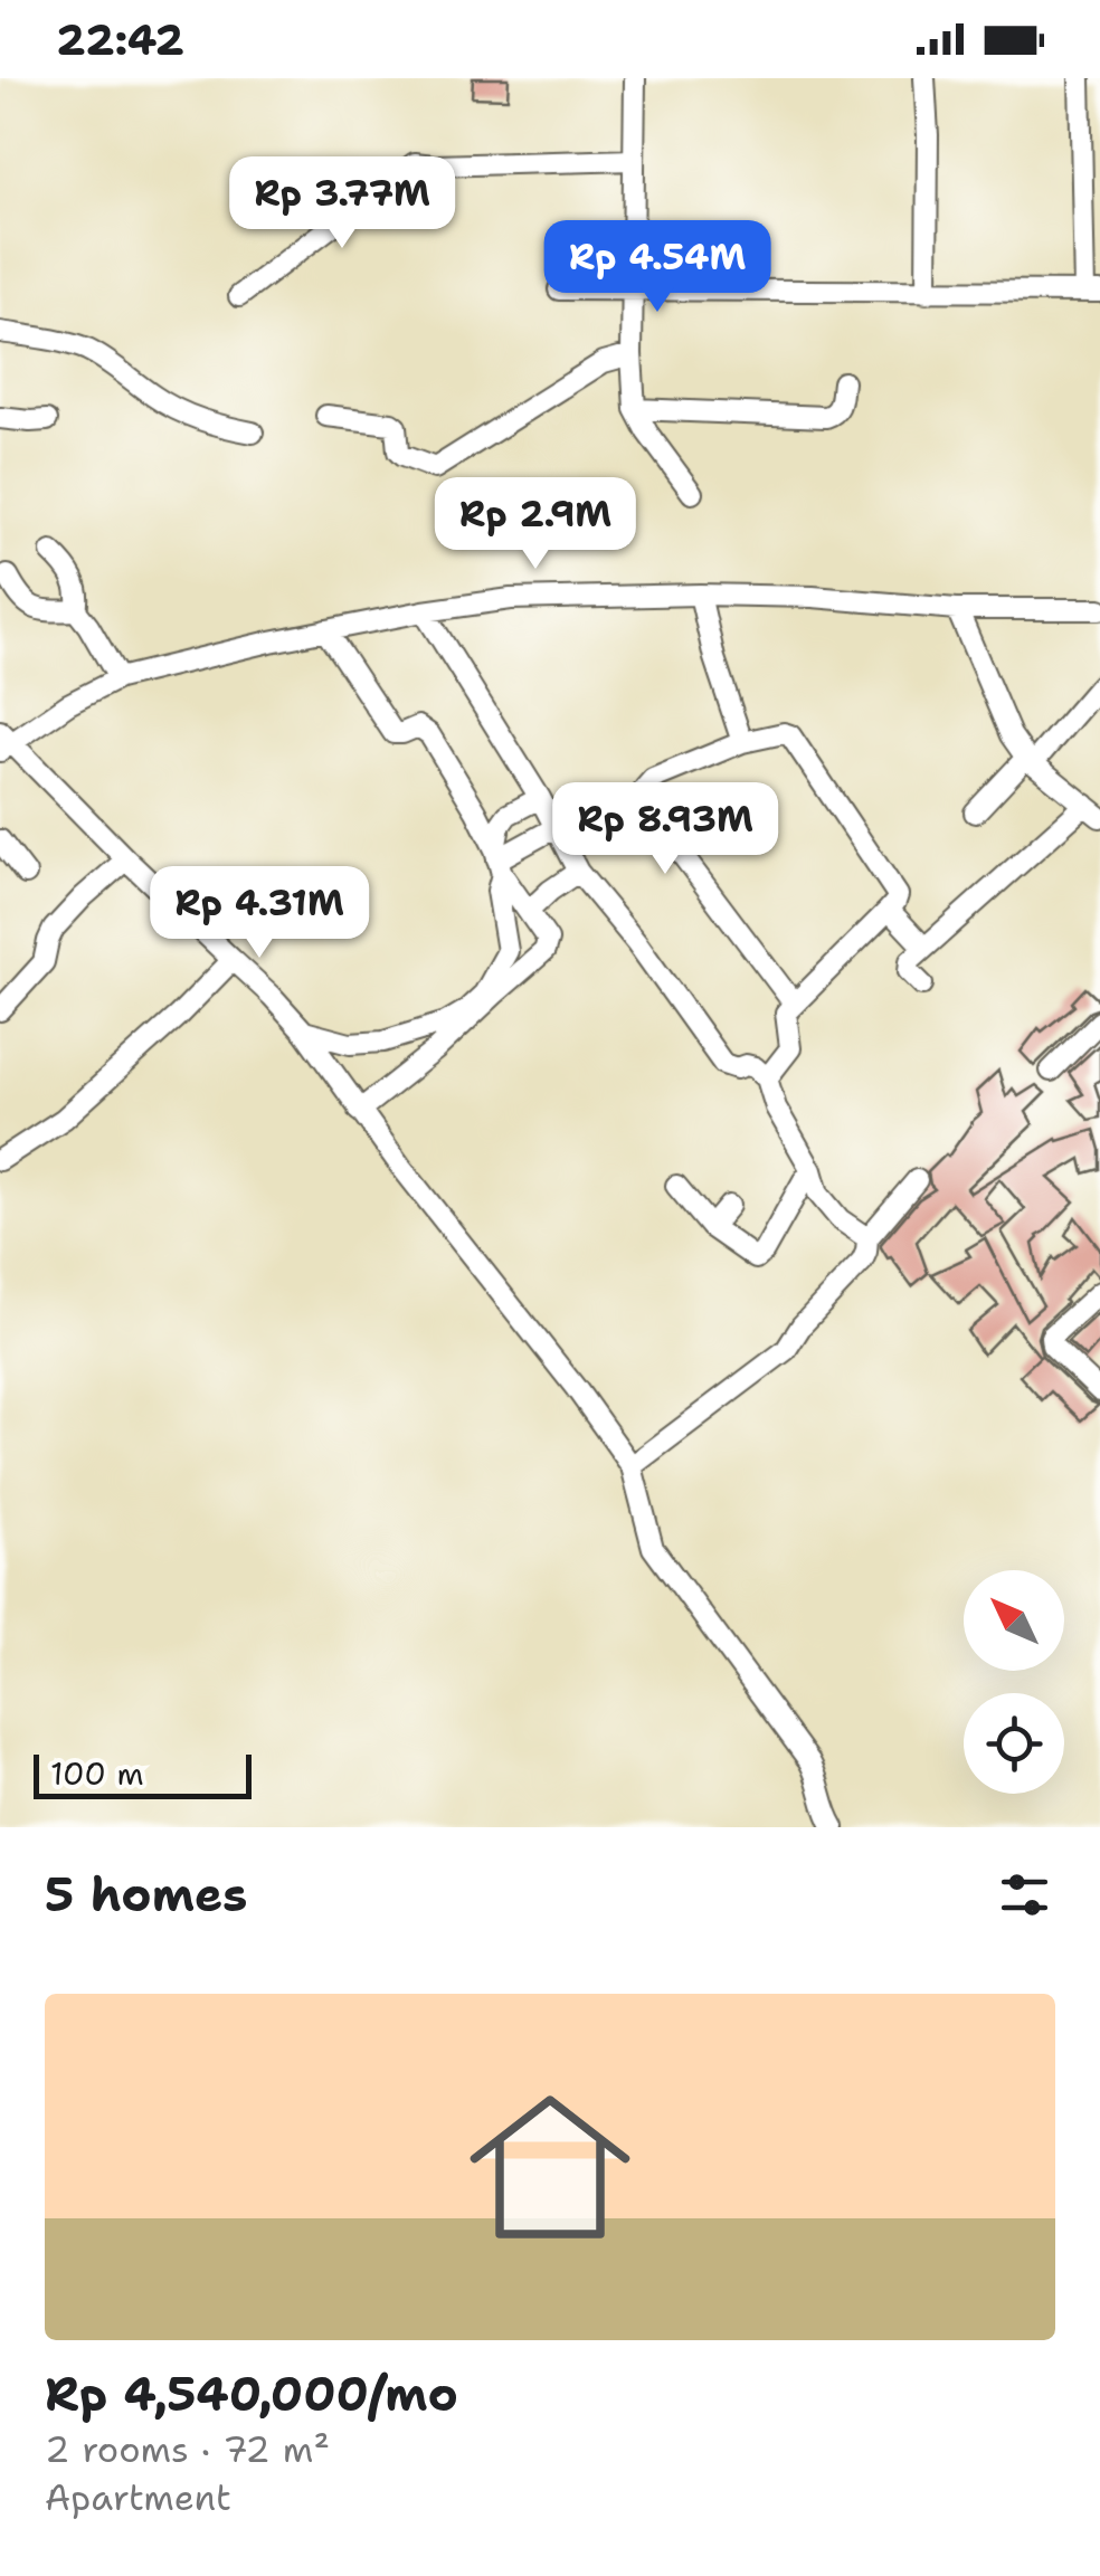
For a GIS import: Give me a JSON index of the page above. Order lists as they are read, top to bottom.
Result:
{
  "scale_bar": "100 m",
  "north": "top left",
  "page": {
    "status": "22:42",
    "price": [
      "Rp 3.77M",
      "Rp 4.54M",
      "Rp 2.9M",
      "Rp 8.93M",
      "Rp 4.31M"
    ],
    "scale": "100 m",
    "heading": "5 homes",
    "list": [
      {
        "name": "Rp 4,540,000/mo",
        "note": "2 rooms · 72 m² · Apartment"
      }
    ]
  }
}
